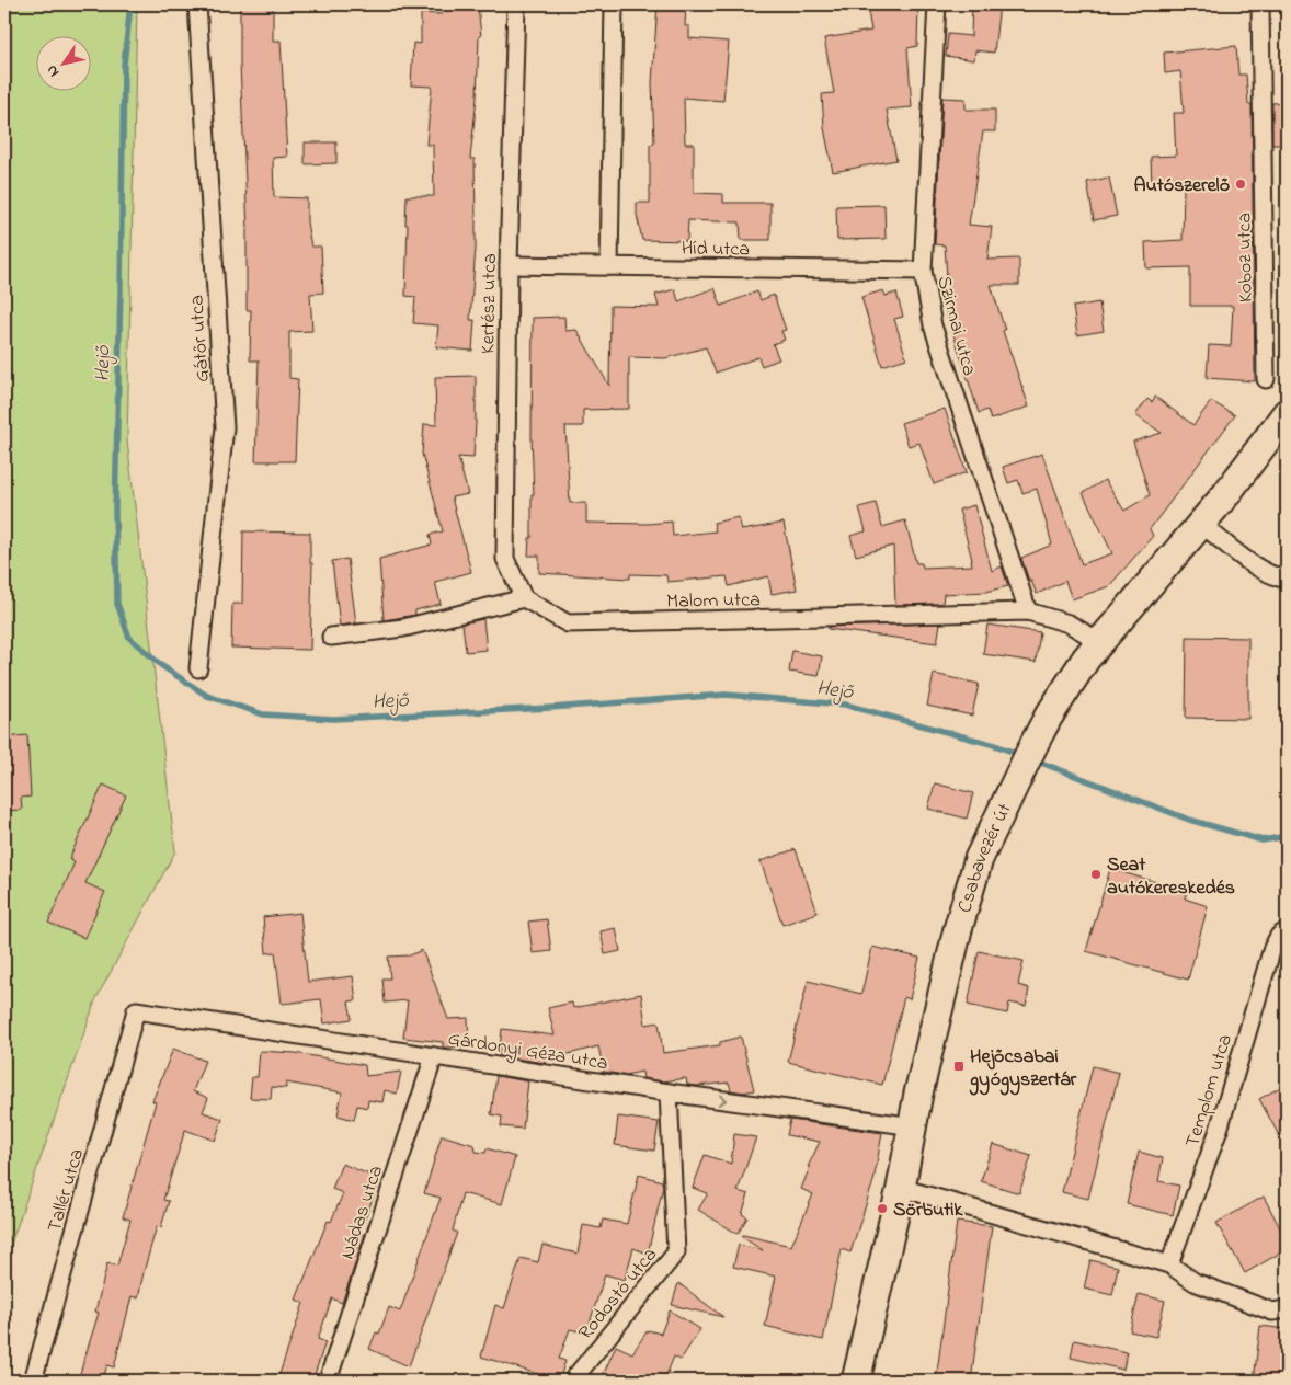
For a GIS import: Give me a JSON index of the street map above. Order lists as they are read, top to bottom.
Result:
{
  "streets": {
    "main road": ["Csabavezér út"],
    "street": [
      "Híd utca",
      "Koboz utca",
      "Kertész utca",
      "Szirmai utca",
      "Gátőr utca",
      "Malom utca",
      "Gárdonyi Géza utca",
      "Templom utca",
      "Tallér utca",
      "Nádas utca",
      "Rodostó utca"
    ]
  },
  "crossings": [
    ["Híd utca", "Kertész utca"],
    ["Híd utca", "Szirmai utca"],
    ["Kertész utca", "Malom utca"],
    ["Szirmai utca", "Malom utca"],
    ["Malom utca", "Csabavezér út"],
    ["Csabavezér út", "Gárdonyi Géza utca"],
    ["Gárdonyi Géza utca", "Tallér utca"],
    ["Gárdonyi Géza utca", "Nádas utca"],
    ["Gárdonyi Géza utca", "Rodostó utca"]
  ],
  "water": ["Hejő"],
  "places": {
    "other": ["Autószerelő", "Seat autókereskedés", "Sörbutik"],
    "transit": ["Hejőcsabai gyógyszertár"]
  },
  "north": "bottom left"
}
